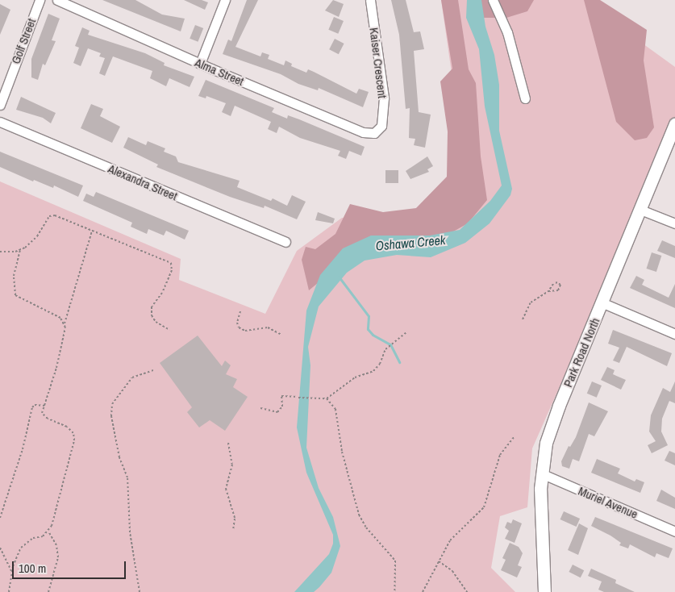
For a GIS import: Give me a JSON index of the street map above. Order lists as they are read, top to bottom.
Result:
{
  "streets": {
    "main road": ["Park Road North"],
    "street": [
      "Golf Street",
      "Kaiser Crescent",
      "Alma Street",
      "Alexandra Street",
      "Muriel Avenue"
    ]
  },
  "crossings": [
    ["Kaiser Crescent", "Alma Street"],
    ["Park Road North", "Muriel Avenue"]
  ],
  "water": ["Oshawa Creek"],
  "scale_bar": "100 m"
}
